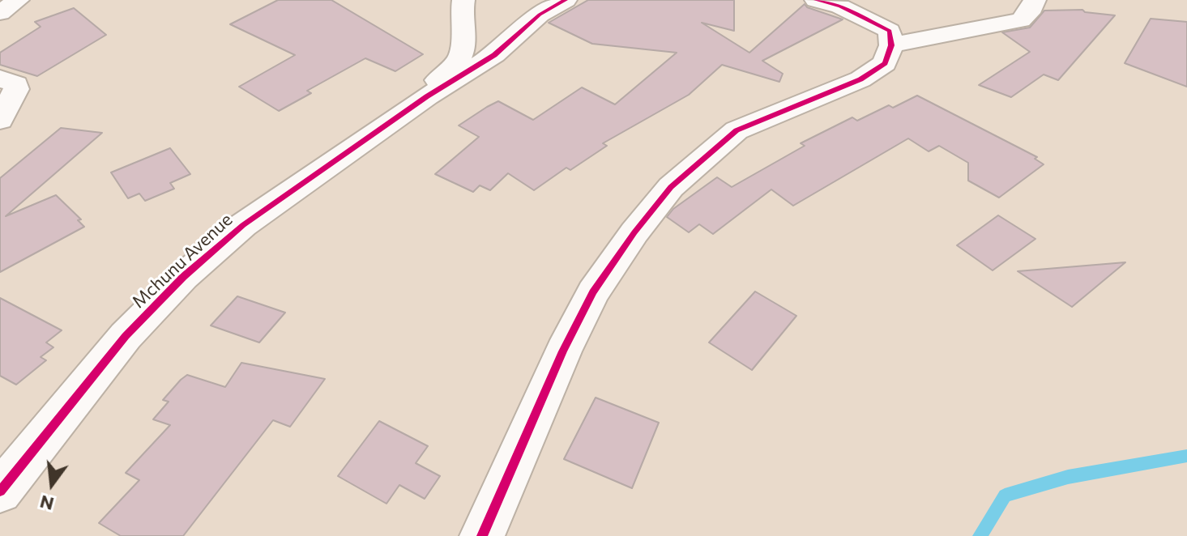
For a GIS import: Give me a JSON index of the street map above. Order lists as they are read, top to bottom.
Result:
{
  "streets": {
    "street": ["Mchunu Avenue"]
  },
  "north": "bottom"
}
